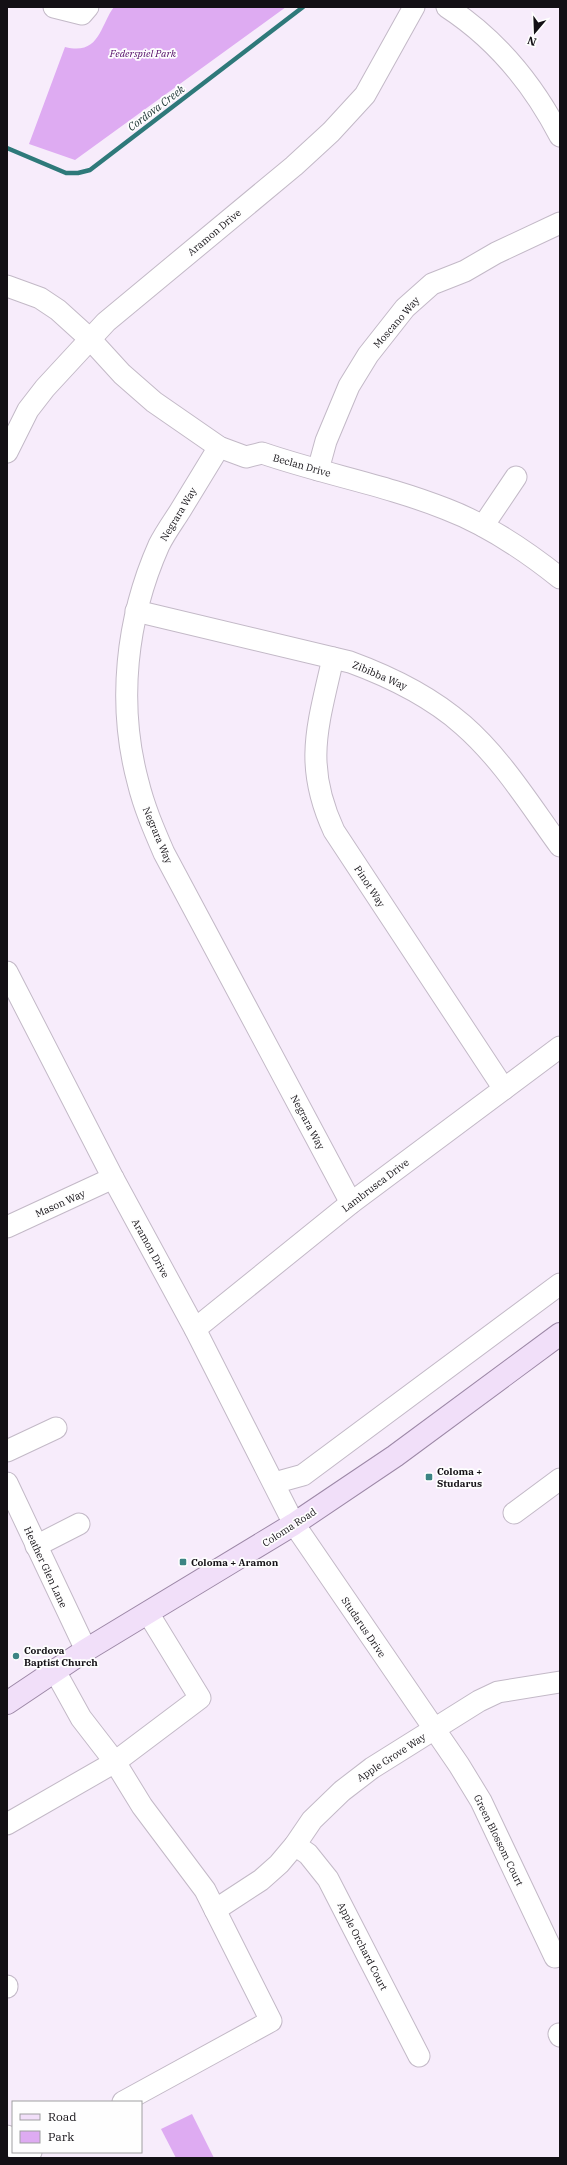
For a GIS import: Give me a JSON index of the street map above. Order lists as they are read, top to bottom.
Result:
{
  "streets": {
    "main road": ["Coloma Road"],
    "street": [
      "Aramon Drive",
      "Moscano Way",
      "Beclan Drive",
      "Negrara Way",
      "Zibibba Way",
      "Pinot Way",
      "Lambrusca Drive",
      "Mason Way",
      "Heather Glen Lane",
      "Studarus Drive",
      "Apple Grove Way",
      "Green Blossom Court",
      "Apple Orchard Court"
    ]
  },
  "crossings": [
    ["Aramon Drive", "Beclan Drive"],
    ["Aramon Drive", "Lambrusca Drive"],
    ["Aramon Drive", "Mason Way"],
    ["Aramon Drive", "Coloma Road"],
    ["Aramon Drive", "Studarus Drive"],
    ["Moscano Way", "Beclan Drive"],
    ["Beclan Drive", "Negrara Way"],
    ["Negrara Way", "Zibibba Way"],
    ["Negrara Way", "Lambrusca Drive"],
    ["Zibibba Way", "Pinot Way"],
    ["Pinot Way", "Lambrusca Drive"],
    ["Coloma Road", "Heather Glen Lane"],
    ["Coloma Road", "Studarus Drive"],
    ["Studarus Drive", "Apple Grove Way"],
    ["Studarus Drive", "Green Blossom Court"],
    ["Apple Grove Way", "Green Blossom Court"],
    ["Apple Grove Way", "Apple Orchard Court"]
  ],
  "water": ["Cordova Creek"],
  "parks": ["Federspiel Park"],
  "places": {
    "transit": ["Coloma + Studarus", "Coloma + Aramon"],
    "other": ["Cordova Baptist Church"]
  },
  "legend": ["Road", "Park"],
  "north": "bottom"
}
